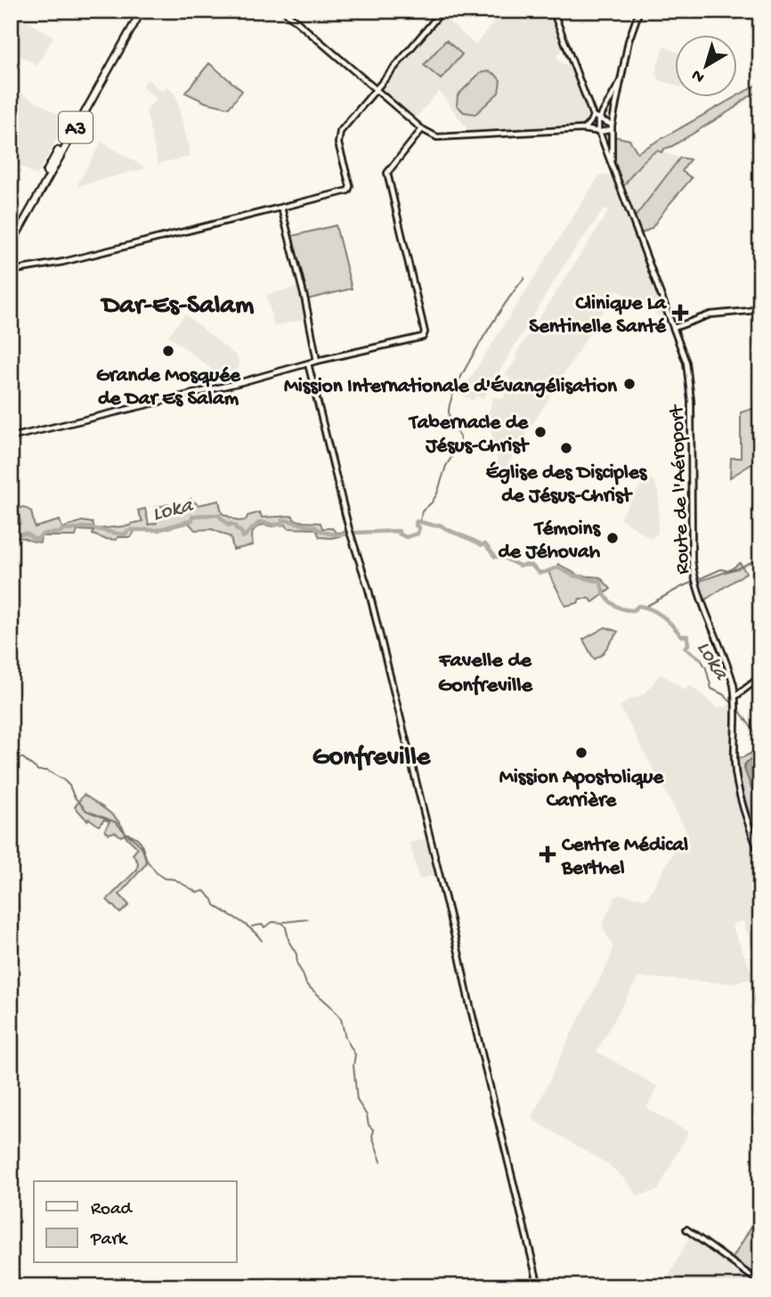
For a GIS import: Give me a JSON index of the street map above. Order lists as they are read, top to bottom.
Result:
{
  "streets": {
    "highway": ["A3"],
    "street": ["Route de l'Aéroport"]
  },
  "districts": ["Dar-Es-Salam", "Favelle de Gonfreville", "Gonfreville"],
  "water": ["Loka"],
  "places": {
    "health": ["Clinique La Sentinelle Santé", "Centre Médical Berthel"],
    "other": [
      "Grande Mosquée de Dar Es Salam",
      "Mission Internationale d'Évangélisation",
      "Tabernacle de Jésus-Christ",
      "Église des Disciples de Jésus-Christ",
      "Témoins de Jéhovah",
      "Mission Apostolique Carrière"
    ]
  },
  "legend": ["Road", "Park"],
  "north": "bottom left"
}
